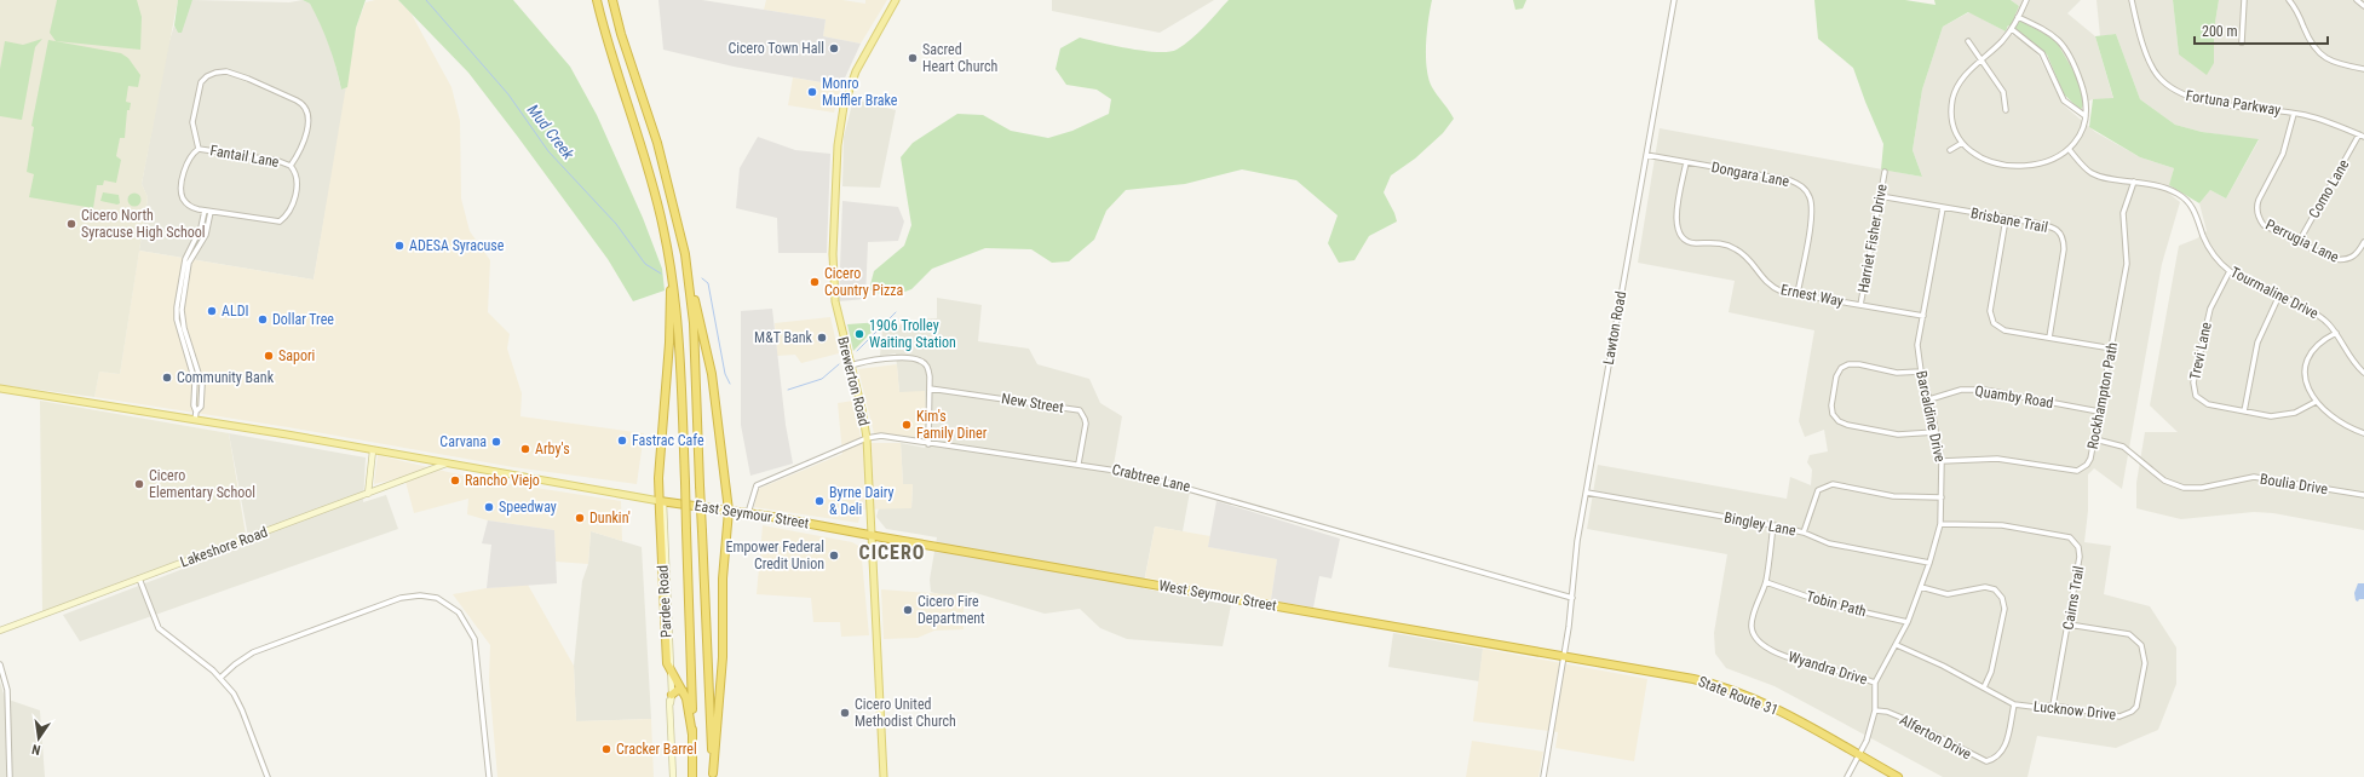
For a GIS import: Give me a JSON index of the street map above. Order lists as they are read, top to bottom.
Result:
{
  "streets": {
    "highway": [
      "East Seymour Street",
      "West Seymour Street",
      "Pardee Road",
      "State Route 31"
    ],
    "main road": ["Brewerton Road"],
    "street": [
      "Fortuna Parkway",
      "Fantail Lane",
      "Dongara Lane",
      "Como Lane",
      "Brisbane Trail",
      "Harriet Fisher Drive",
      "Perrugia Lane",
      "Tourmaline Drive",
      "Ernest Way",
      "Lawton Road",
      "Trevi Lane",
      "Rockhampton Path",
      "Quamby Road",
      "New Street",
      "Barcaldine Drive",
      "Crabtree Lane",
      "Boulia Drive",
      "Bingley Lane",
      "Lakeshore Road",
      "Cairns Trail",
      "Tobin Path",
      "Wyandra Drive",
      "Lucknow Drive",
      "Alferton Drive"
    ]
  },
  "crossings": [
    ["Fortuna Parkway", "Como Lane"],
    ["Fortuna Parkway", "Perrugia Lane"],
    ["Dongara Lane", "Ernest Way"],
    ["Dongara Lane", "Lawton Road"],
    ["Como Lane", "Perrugia Lane"],
    ["Brisbane Trail", "Harriet Fisher Drive"],
    ["Brisbane Trail", "Barcaldine Drive"],
    ["Harriet Fisher Drive", "Ernest Way"],
    ["Tourmaline Drive", "Trevi Lane"],
    ["Tourmaline Drive", "Rockhampton Path"],
    ["Ernest Way", "Barcaldine Drive"],
    ["Lawton Road", "Crabtree Lane"],
    ["Lawton Road", "Bingley Lane"],
    ["Lawton Road", "West Seymour Street"],
    ["Lawton Road", "State Route 31"],
    ["Brewerton Road", "Crabtree Lane"],
    ["Brewerton Road", "East Seymour Street"],
    ["Brewerton Road", "West Seymour Street"],
    ["Rockhampton Path", "Quamby Road"],
    ["Rockhampton Path", "Barcaldine Drive"],
    ["Rockhampton Path", "Boulia Drive"],
    ["Quamby Road", "Barcaldine Drive"],
    ["New Street", "Crabtree Lane"],
    ["Barcaldine Drive", "Bingley Lane"],
    ["Barcaldine Drive", "Cairns Trail"],
    ["Barcaldine Drive", "Tobin Path"],
    ["Barcaldine Drive", "Wyandra Drive"],
    ["Crabtree Lane", "East Seymour Street"],
    ["East Seymour Street", "West Seymour Street"],
    ["East Seymour Street", "Pardee Road"],
    ["Bingley Lane", "Wyandra Drive"],
    ["West Seymour Street", "State Route 31"],
    ["Cairns Trail", "Lucknow Drive"],
    ["Tobin Path", "Wyandra Drive"],
    ["Lucknow Drive", "Alferton Drive"]
  ],
  "districts": ["CICERO"],
  "water": ["Mud Creek"],
  "places": [
    "Cicero Town Hall",
    "Sacred Heart Church",
    "Monro Muffler Brake",
    "Cicero North Syracuse High School",
    "ADESA Syracuse",
    "Cicero Country Pizza",
    "ALDI",
    "Dollar Tree",
    "1906 Trolley Waiting Station",
    "M&T Bank",
    "Sapori",
    "Community Bank",
    "Kim's Family Diner",
    "Fastrac Cafe",
    "Carvana",
    "Arby's",
    "Rancho Viejo",
    "Cicero Elementary School",
    "Byrne Dairy & Deli",
    "Speedway",
    "Dunkin'",
    "Empower Federal Credit Union",
    "Cicero Fire Department",
    "Cicero United Methodist Church",
    "Cracker Barrel"
  ],
  "scale_bar": "200 m",
  "north": "bottom"
}
